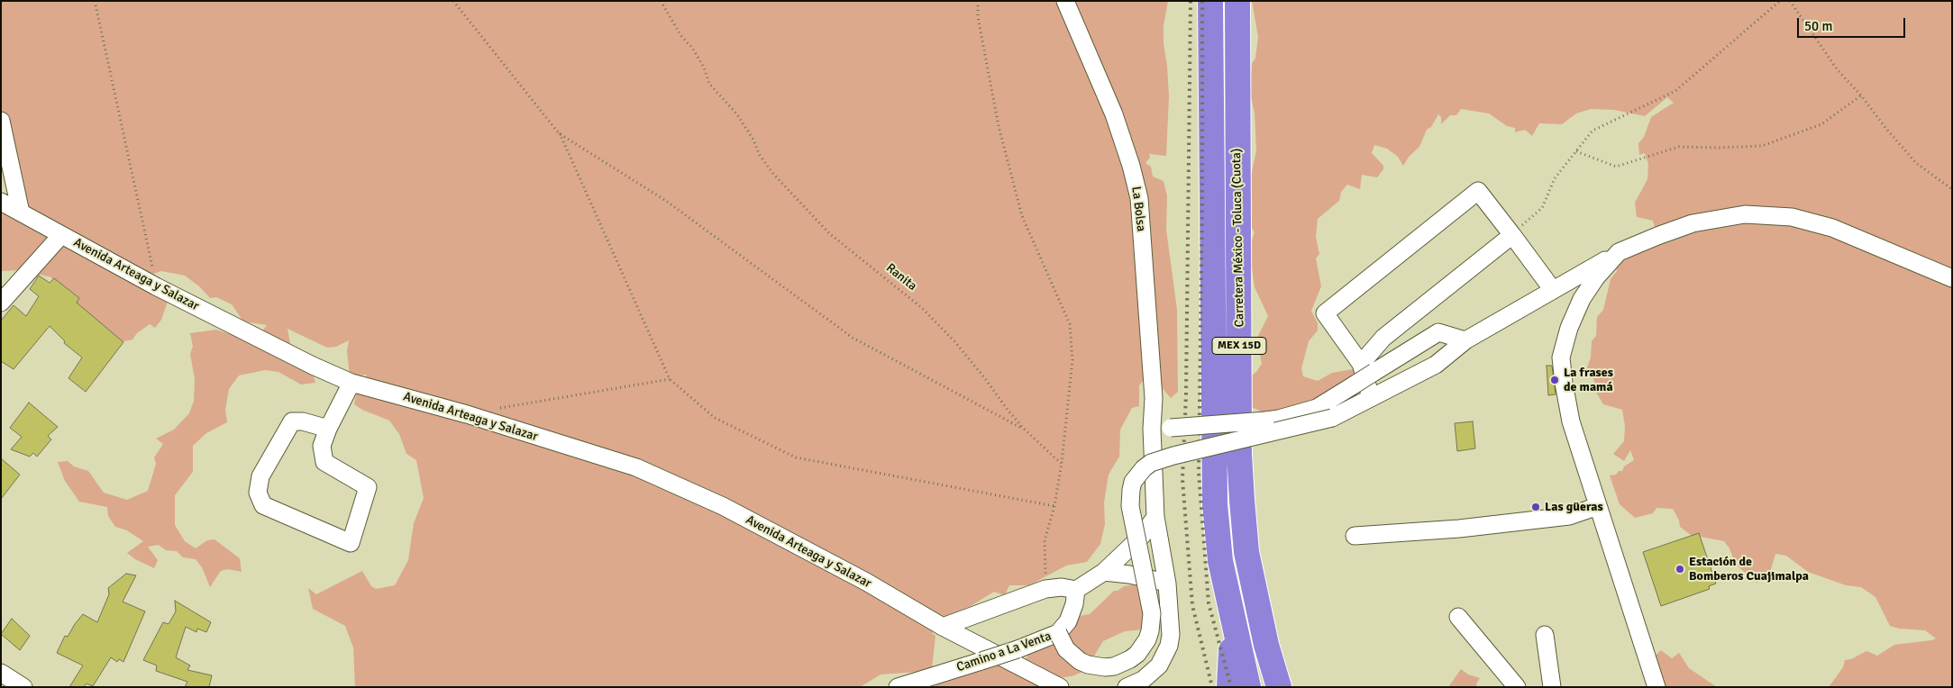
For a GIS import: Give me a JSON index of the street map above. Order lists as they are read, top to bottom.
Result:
{
  "streets": {
    "highway": ["Carretera México - Toluca (Cuota)", "MEX 15D"],
    "street": ["La Bolsa", "Avenida Arteaga y Salazar", "Camino a La Venta"],
    "path": ["Ranita"]
  },
  "places": ["La frases de mamá", "Las güeras", "Estación de Bomberos Cuajimalpa"],
  "scale_bar": "50 m"
}
